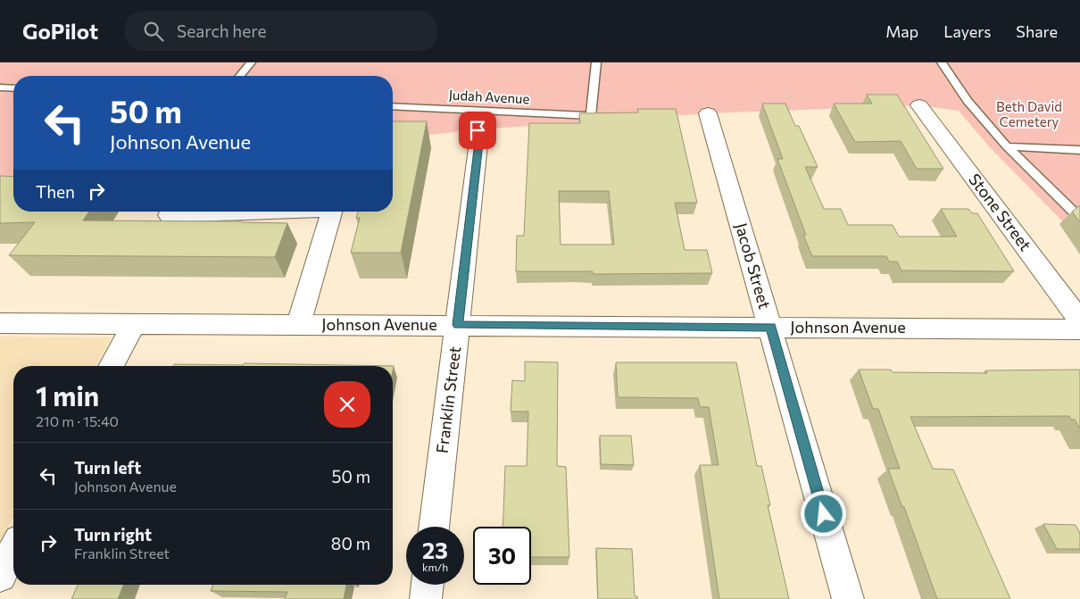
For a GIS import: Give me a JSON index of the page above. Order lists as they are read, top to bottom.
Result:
{
  "streets": {
    "street": [
      "Stone Street",
      "Jacob Street",
      "Johnson Avenue",
      "Franklin Street"
    ],
    "lane": ["Judah Avenue"]
  },
  "crossings": [
    ["Jacob Street", "Johnson Avenue"],
    ["Johnson Avenue", "Franklin Street"]
  ],
  "parks": ["Beth David Cemetery"],
  "page": {
    "header": "GoPilot",
    "search": "Search here",
    "nav": ["Map", "Layers", "Share"],
    "turn": ["50 m", "Johnson Avenue"],
    "then": "Then",
    "heading": ["1 min", "210 m · 15:40"],
    "list": [
      {
        "name": "Turn left",
        "note": "Johnson Avenue",
        "value": "50 m"
      },
      {
        "name": "Turn right",
        "note": "Franklin Street",
        "value": "80 m"
      }
    ],
    "speed": "23 km/h",
    "limit": "30"
  }
}
